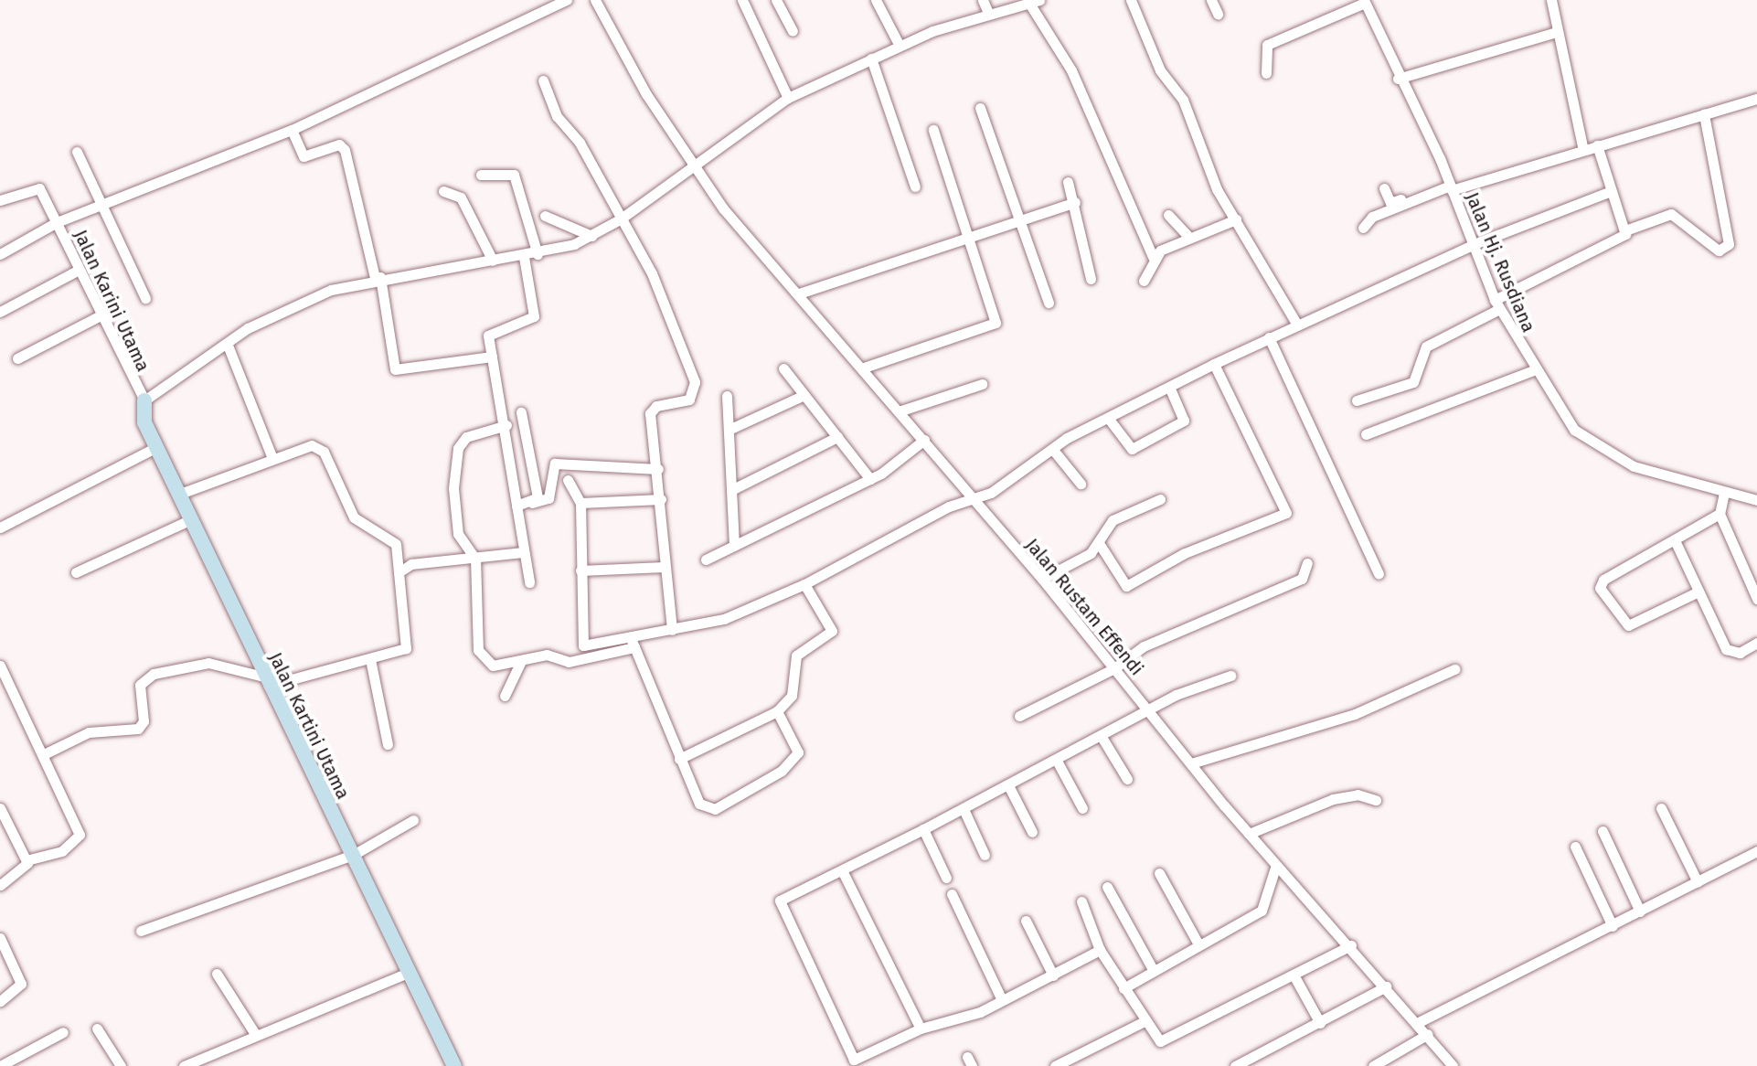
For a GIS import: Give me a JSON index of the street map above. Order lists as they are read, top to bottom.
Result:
{
  "streets": {
    "street": [
      "Jalan Hj. Rusdiana",
      "Jalan Karini Utama",
      "Jalan Rustam Effendi",
      "Jalan Kartini Utama"
    ]
  },
  "crossings": [
    ["Jalan Karini Utama", "Jalan Kartini Utama"]
  ]
}
